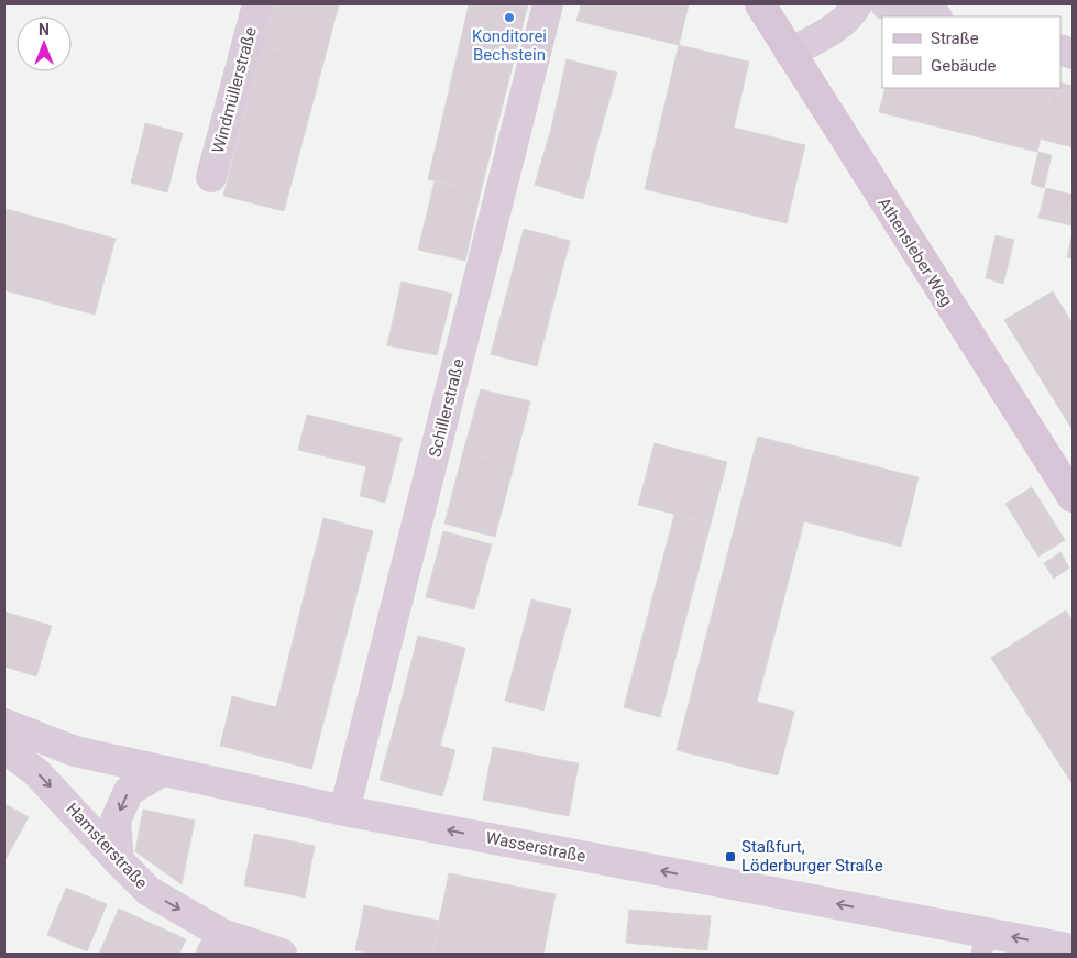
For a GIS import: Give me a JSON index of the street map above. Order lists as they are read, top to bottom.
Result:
{
  "streets": {
    "main road": ["Athensleber Weg"],
    "street": [
      "Windmüllerstraße",
      "Schillerstraße",
      "Hamsterstraße",
      "Wasserstraße"
    ]
  },
  "crossings": [
    ["Schillerstraße", "Wasserstraße"]
  ],
  "one_way": ["Hamsterstraße", "Wasserstraße"],
  "places": {
    "other": ["Konditorei Bechstein"],
    "transit": ["Staßfurt, Löderburger Straße"]
  },
  "legend": ["Straße", "Gebäude"],
  "north": "top"
}
